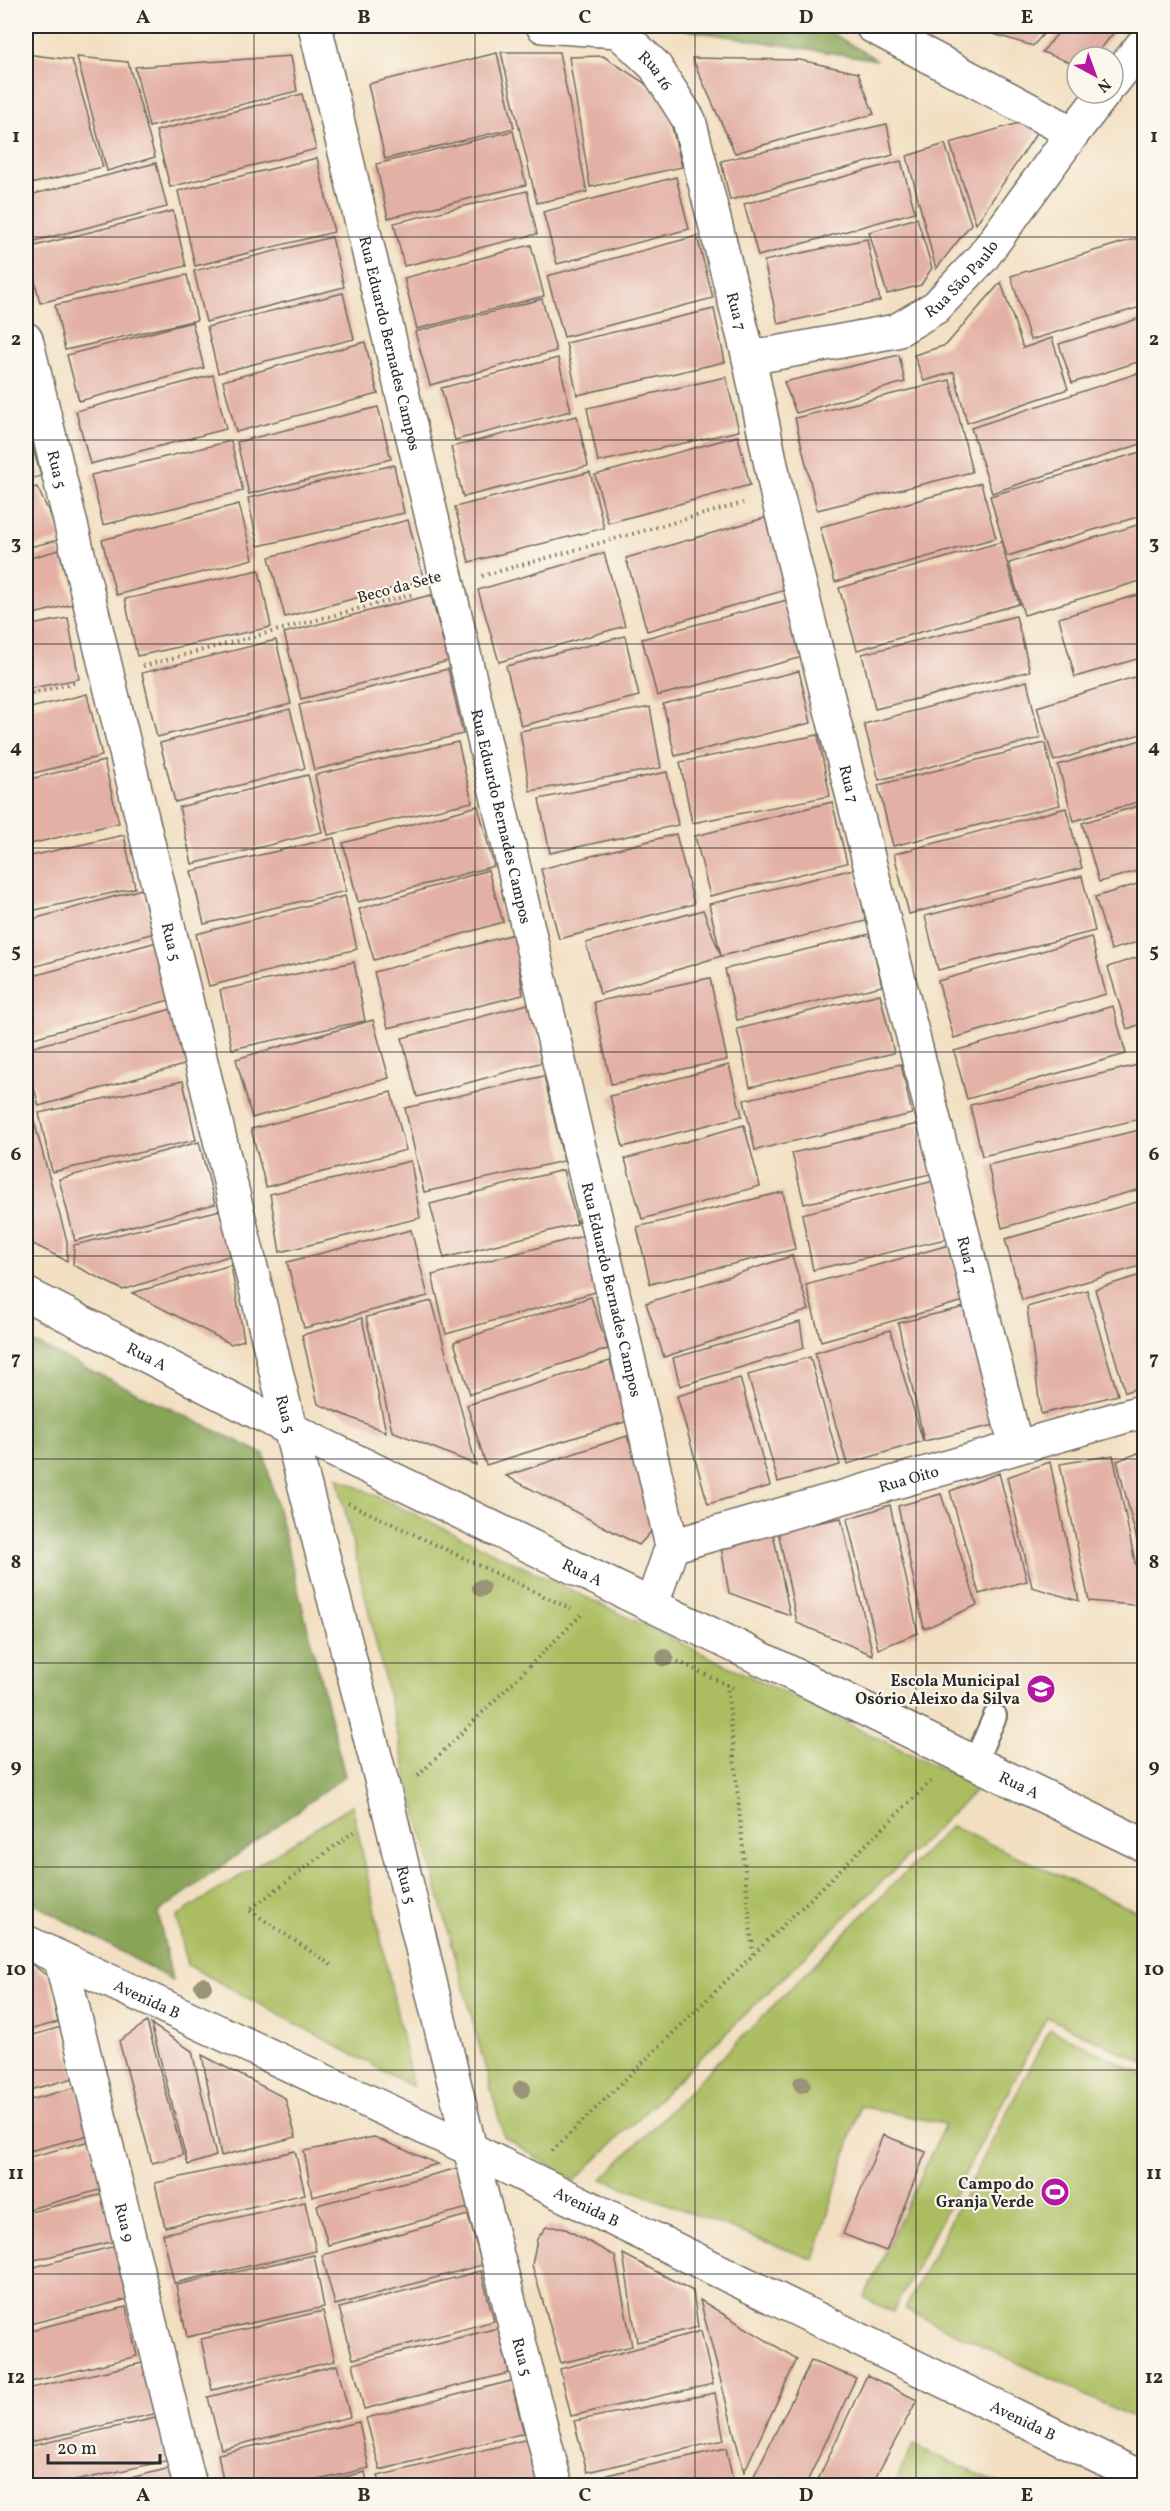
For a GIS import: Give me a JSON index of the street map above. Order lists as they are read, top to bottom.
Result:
{
  "streets": {
    "street": [
      "Rua 16",
      "Rua São Paulo",
      "Rua 7",
      "Rua Eduardo Bernades Campos",
      "Rua 5",
      "Rua A",
      "Rua Oito",
      "Avenida B",
      "Rua 9"
    ],
    "path": ["Beco da Sete"]
  },
  "crossings": [
    ["Rua 16", "Rua 7"],
    ["Rua São Paulo", "Rua 7"],
    ["Rua 7", "Beco da Sete"],
    ["Rua 7", "Rua Oito"],
    ["Rua Eduardo Bernades Campos", "Beco da Sete"],
    ["Rua Eduardo Bernades Campos", "Rua Oito"],
    ["Rua 5", "Beco da Sete"],
    ["Rua 5", "Rua A"],
    ["Rua 5", "Avenida B"],
    ["Avenida B", "Rua 9"]
  ],
  "places": {
    "school or university": ["Escola Municipal Osório Aleixo da Silva"],
    "sports": ["Campo do Granja Verde"]
  },
  "scale_bar": "20 m",
  "north": "bottom right",
  "grid": {
    "columns": [
      "A",
      "B",
      "C",
      "D",
      "E"
    ],
    "rows": [
      "1",
      "2",
      "3",
      "4",
      "5",
      "6",
      "7",
      "8",
      "9",
      "10",
      "11",
      "12"
    ]
  }
}
